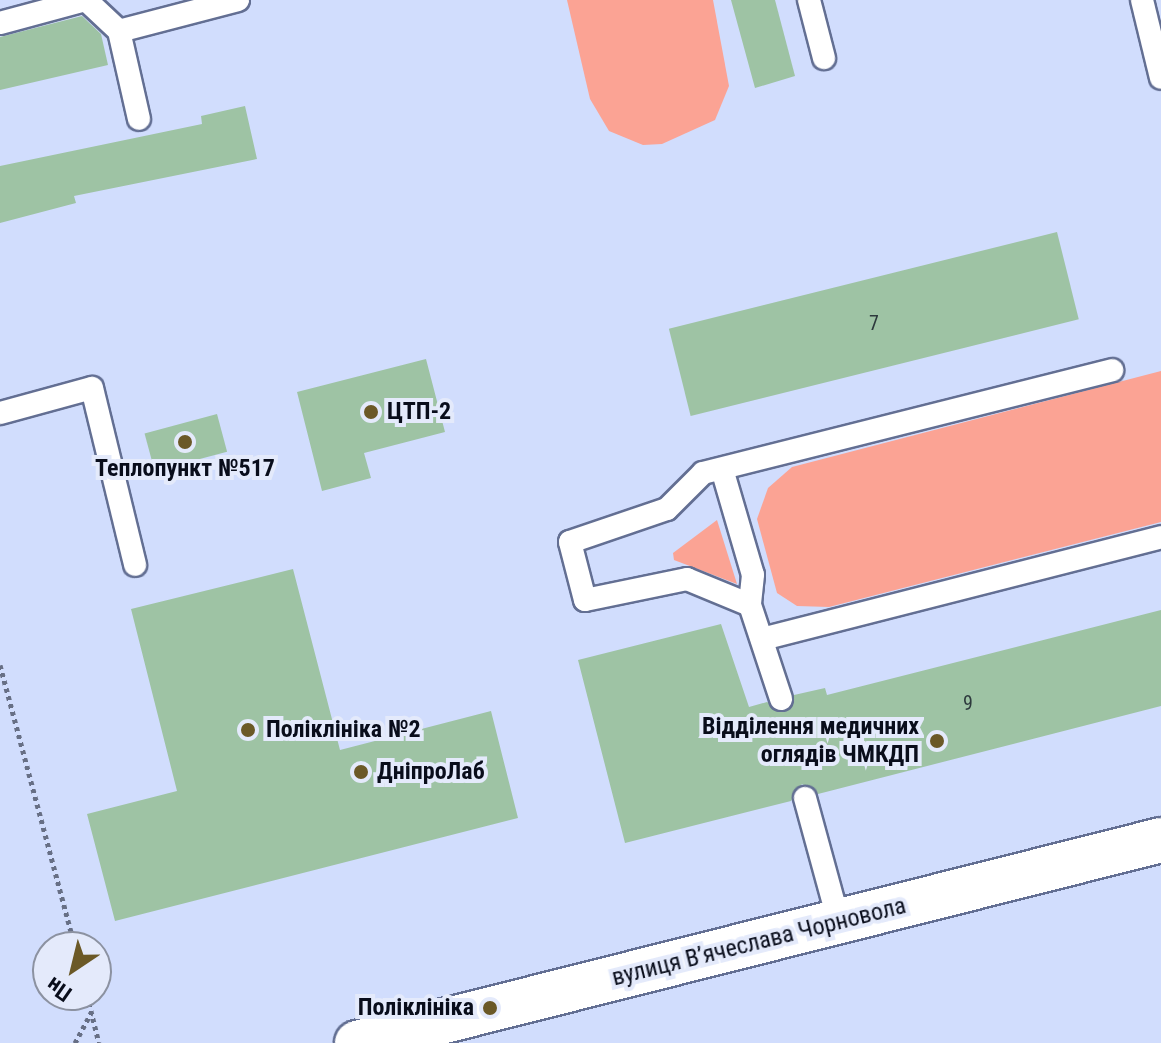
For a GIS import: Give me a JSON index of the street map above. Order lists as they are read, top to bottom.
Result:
{
  "streets": {
    "main road": ["вулиця Вʼячеслава Чорновола"]
  },
  "places": [
    "ЦТП-2",
    "Теплопункт №517",
    "Поліклініка №2",
    "Відділення медичних оглядів ЧМКДП",
    "ДніпроЛаб",
    "Поліклініка"
  ],
  "house_numbers": ["7", "9"],
  "north": "bottom left"
}
